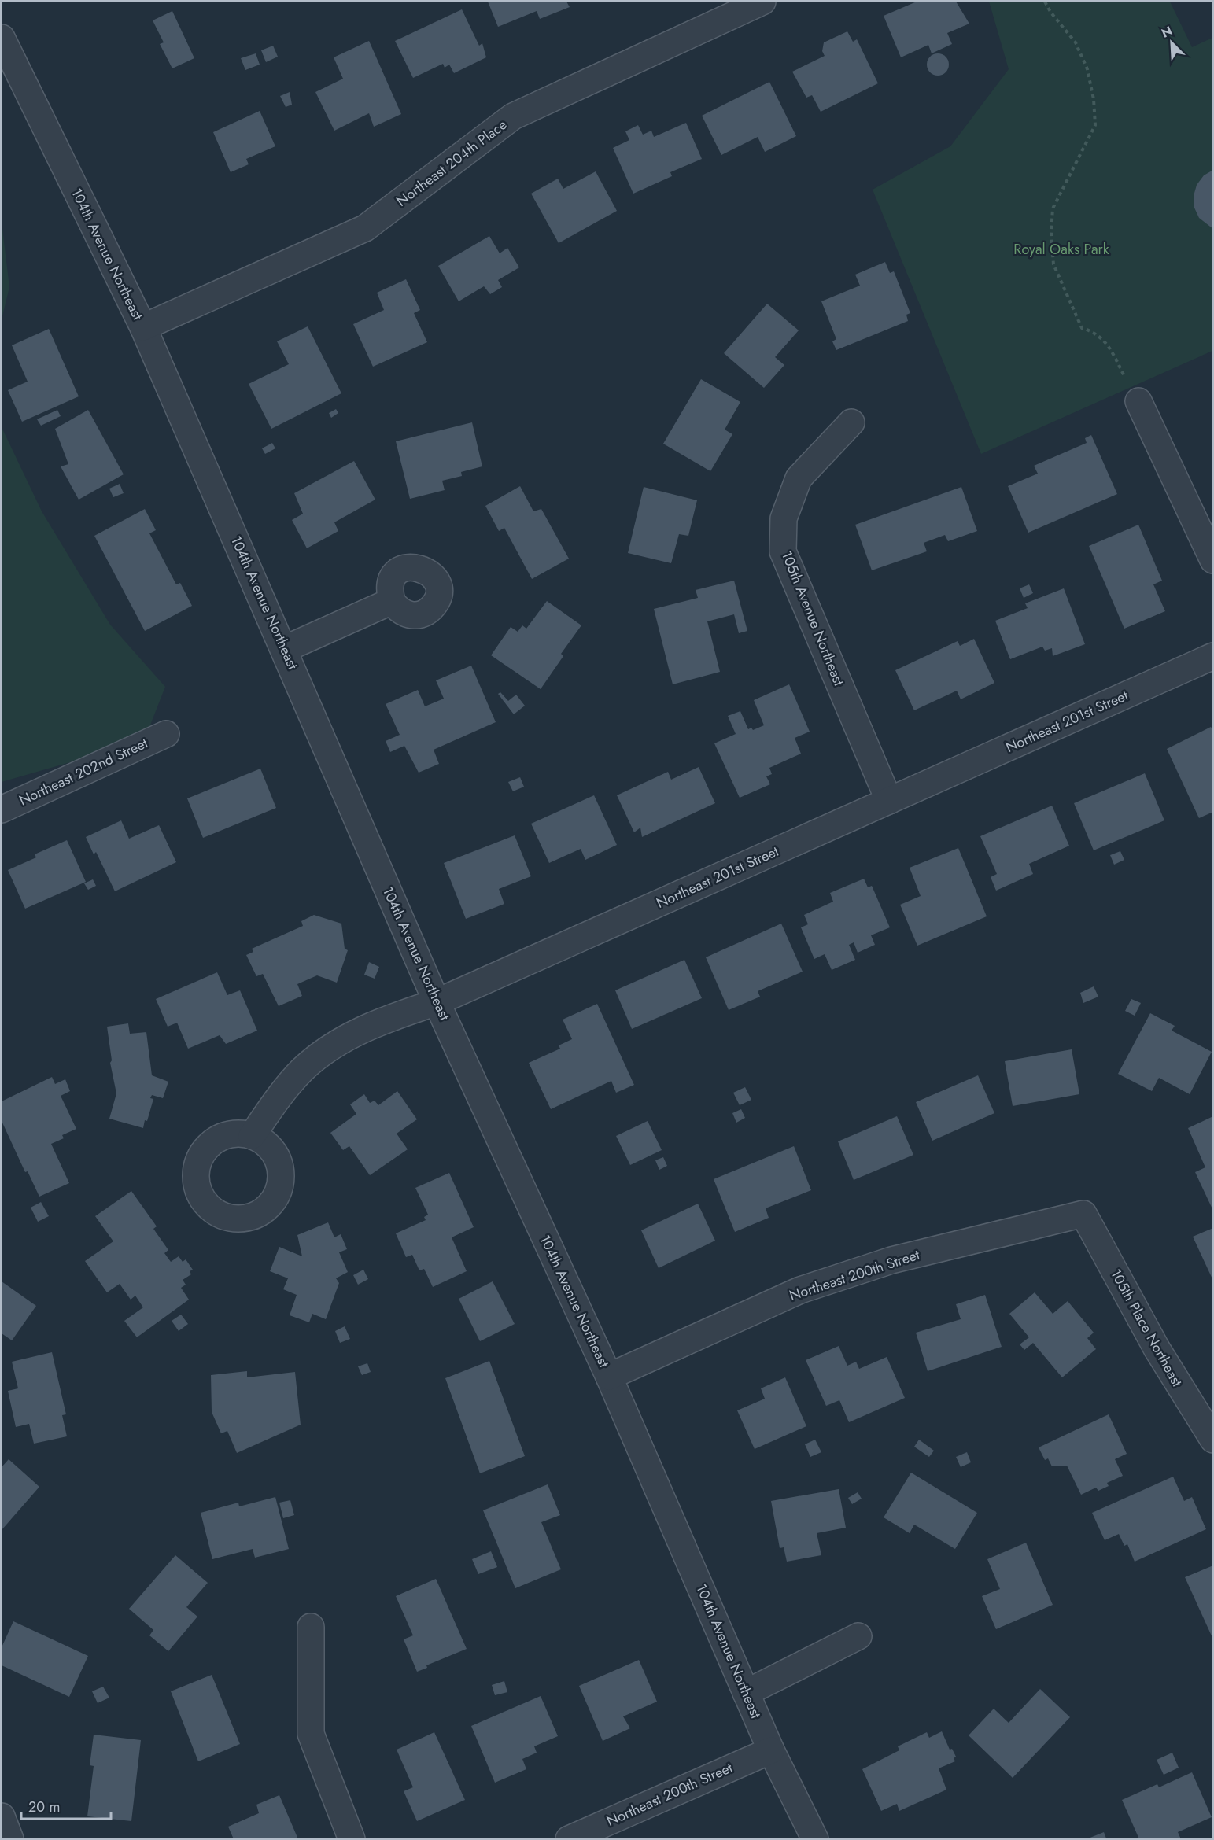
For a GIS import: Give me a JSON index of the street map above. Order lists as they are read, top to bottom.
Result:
{
  "streets": {
    "street": [
      "Northeast 204th Place",
      "104th Avenue Northeast",
      "105th Avenue Northeast",
      "Northeast 201st Street",
      "Northeast 202nd Street",
      "Northeast 200th Street",
      "105th Place Northeast"
    ]
  },
  "crossings": [
    ["Northeast 204th Place", "104th Avenue Northeast"],
    ["104th Avenue Northeast", "Northeast 201st Street"],
    ["104th Avenue Northeast", "Northeast 200th Street"],
    ["105th Avenue Northeast", "Northeast 201st Street"],
    ["Northeast 200th Street", "105th Place Northeast"]
  ],
  "parks": ["Royal Oaks Park"],
  "scale_bar": "20 m",
  "north": "top left"
}
